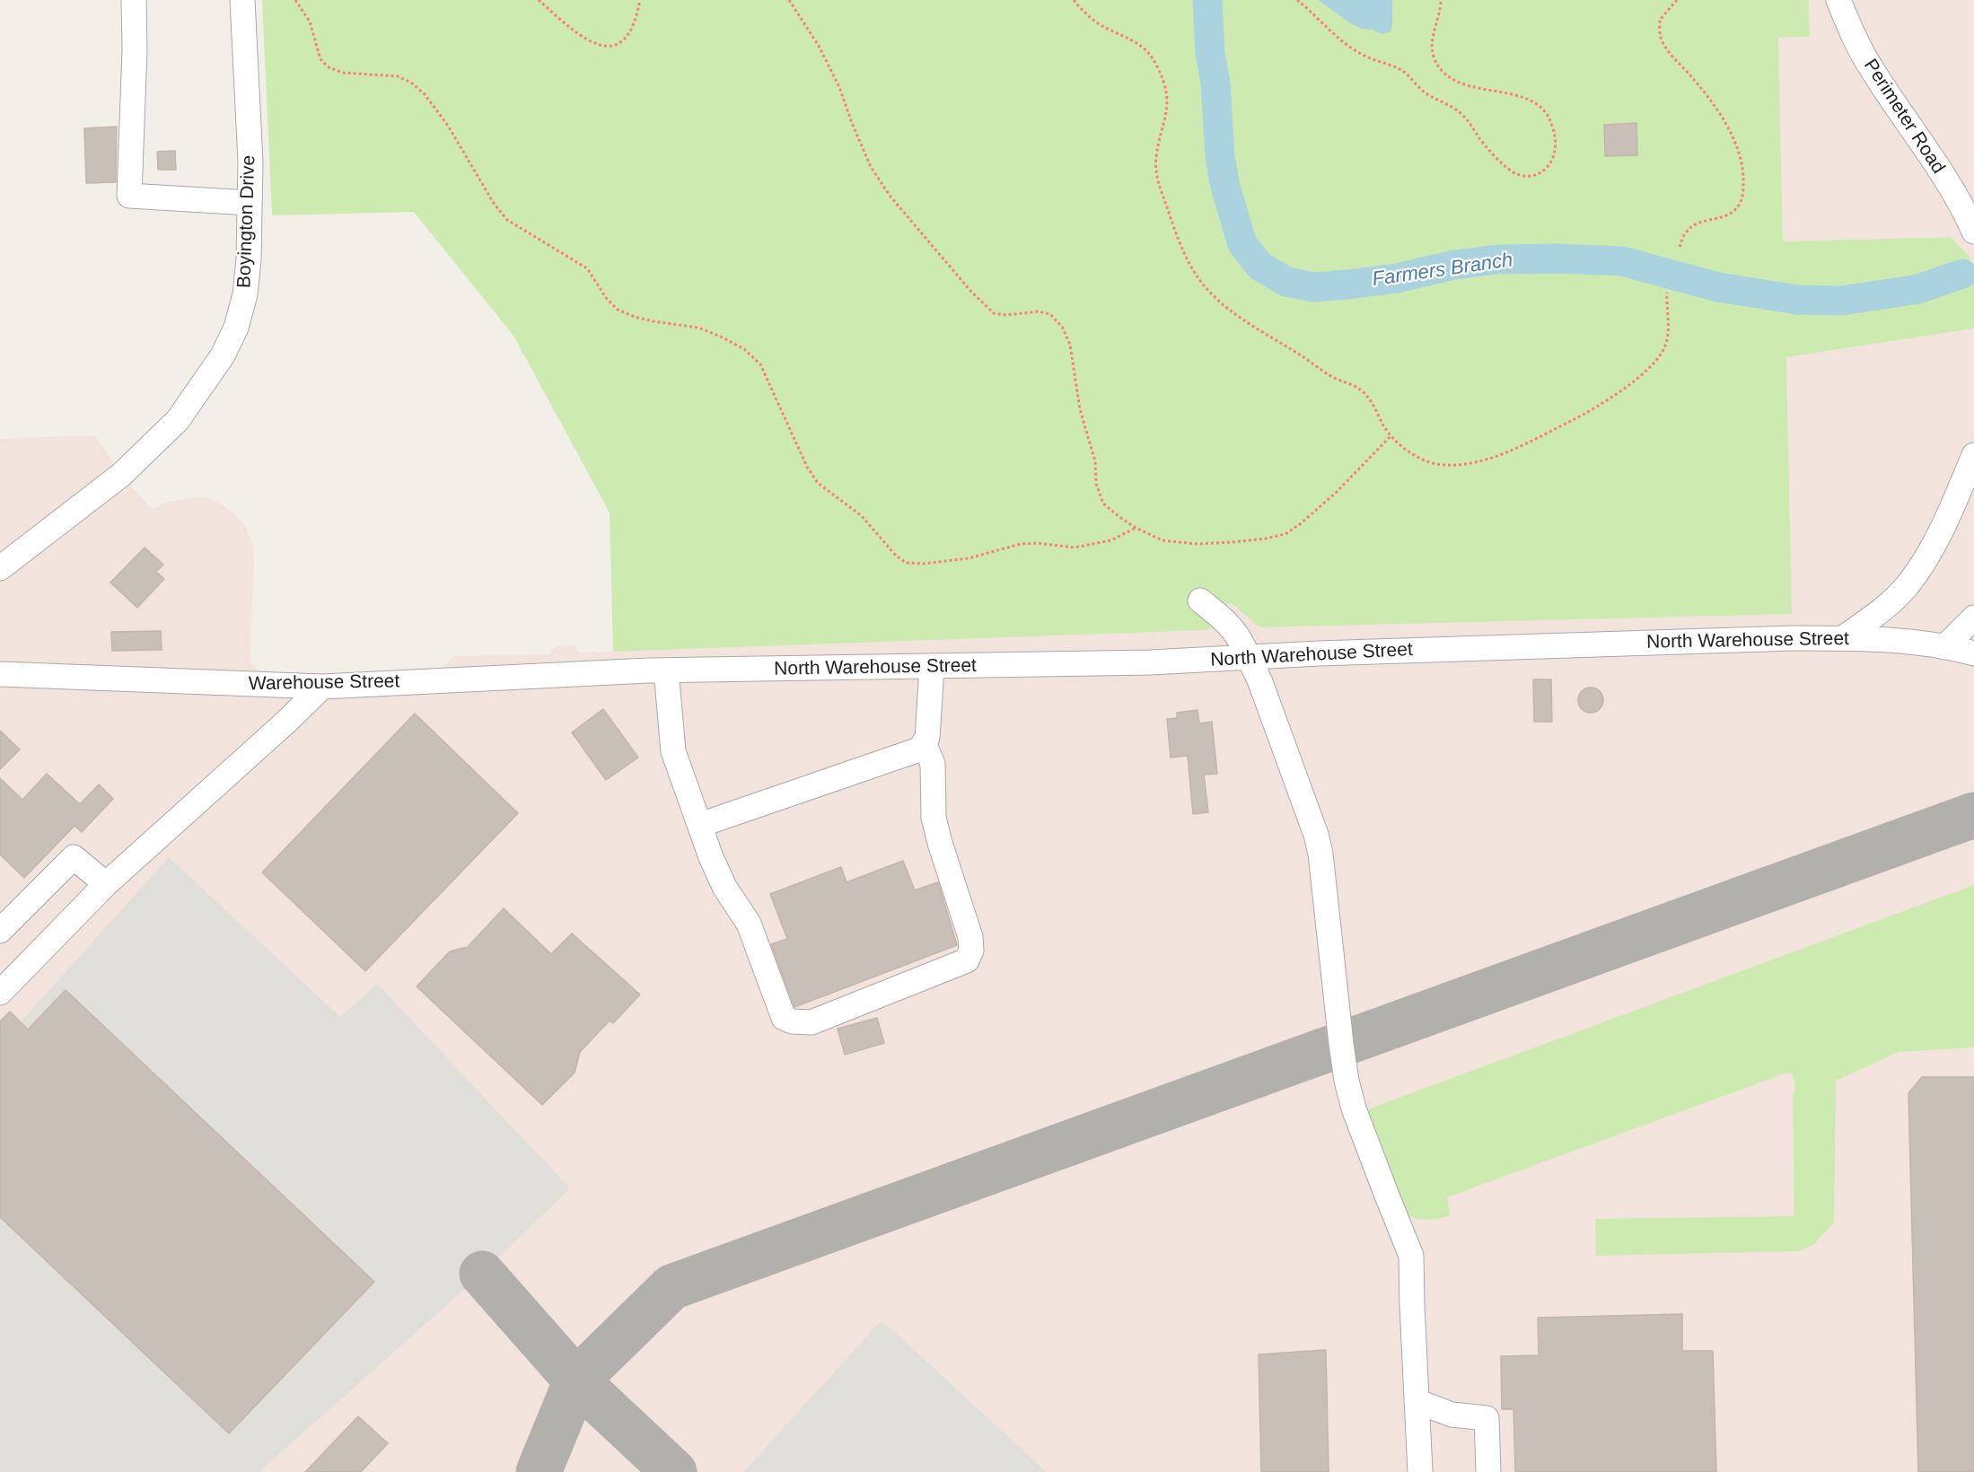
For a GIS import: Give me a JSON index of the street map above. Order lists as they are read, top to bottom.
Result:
{
  "streets": {
    "street": [
      "Perimeter Road",
      "Boyington Drive",
      "North Warehouse Street",
      "Warehouse Street"
    ]
  },
  "crossings": [
    ["North Warehouse Street", "Warehouse Street"]
  ],
  "water": ["Farmers Branch"]
}
